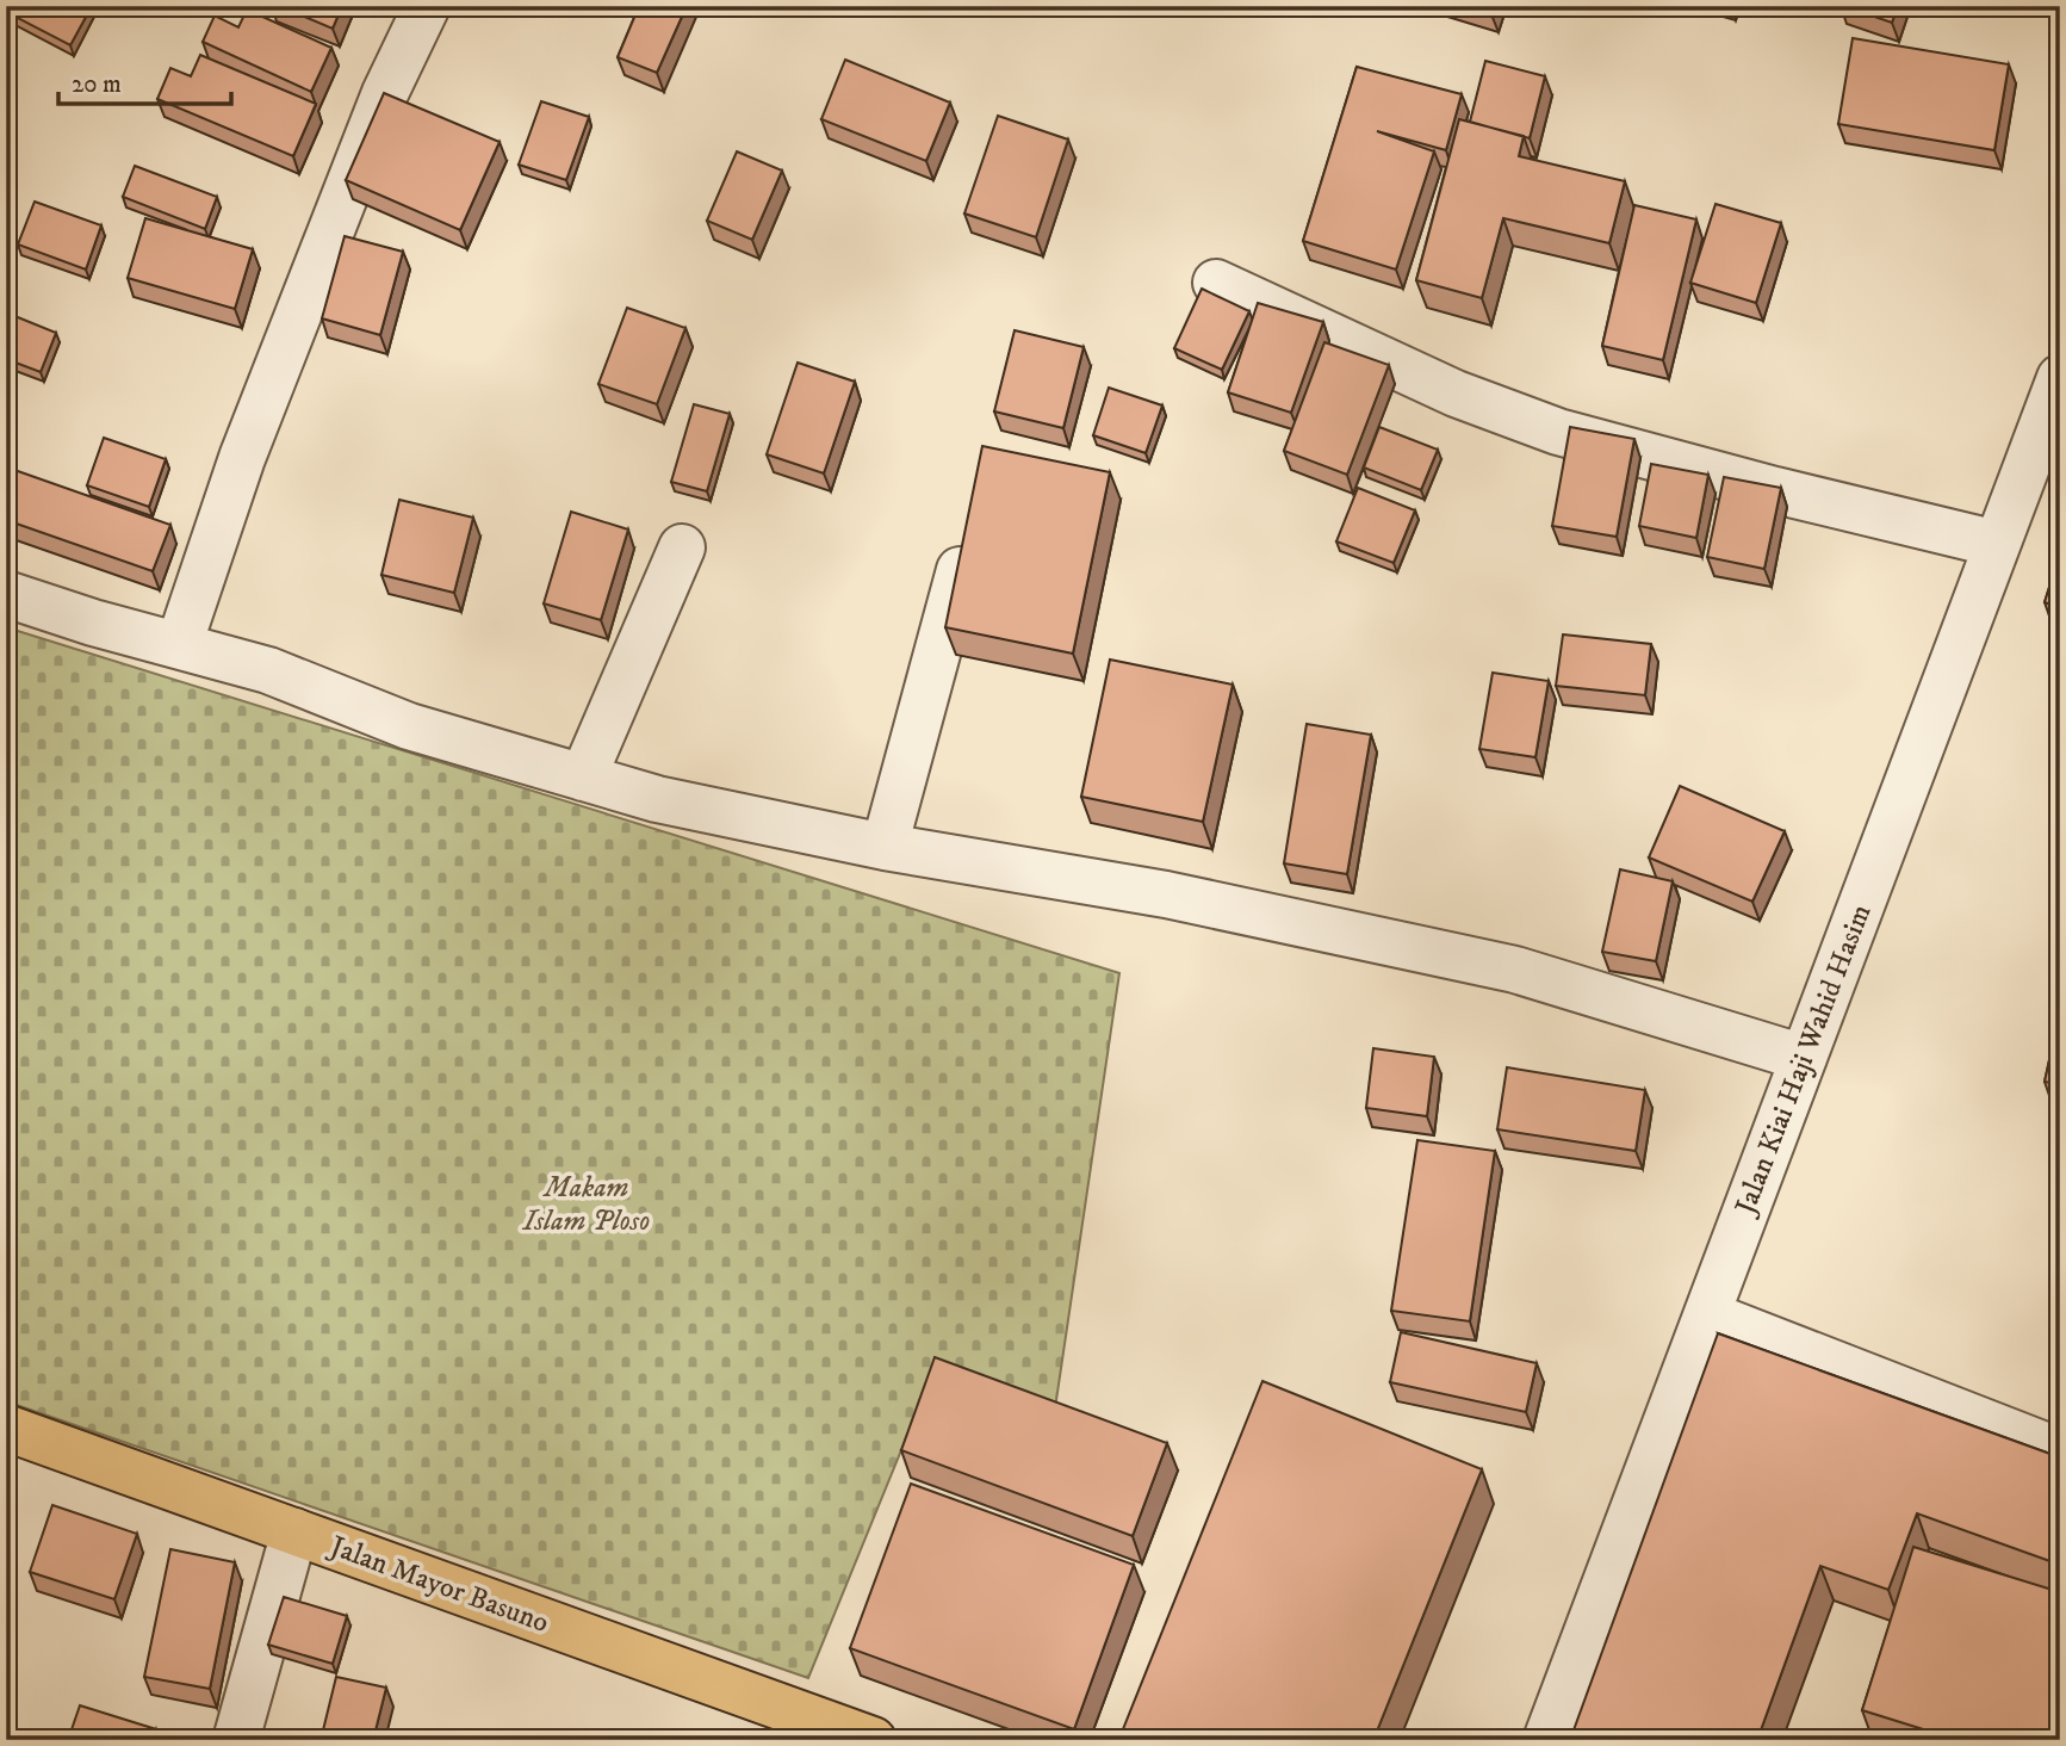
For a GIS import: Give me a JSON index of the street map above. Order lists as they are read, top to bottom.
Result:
{
  "streets": {
    "main road": ["Jalan Mayor Basuno"],
    "street": ["Jalan Kiai Haji Wahid Hasim"]
  },
  "parks": ["Makam Islam Ploso"],
  "scale_bar": "20 m"
}
